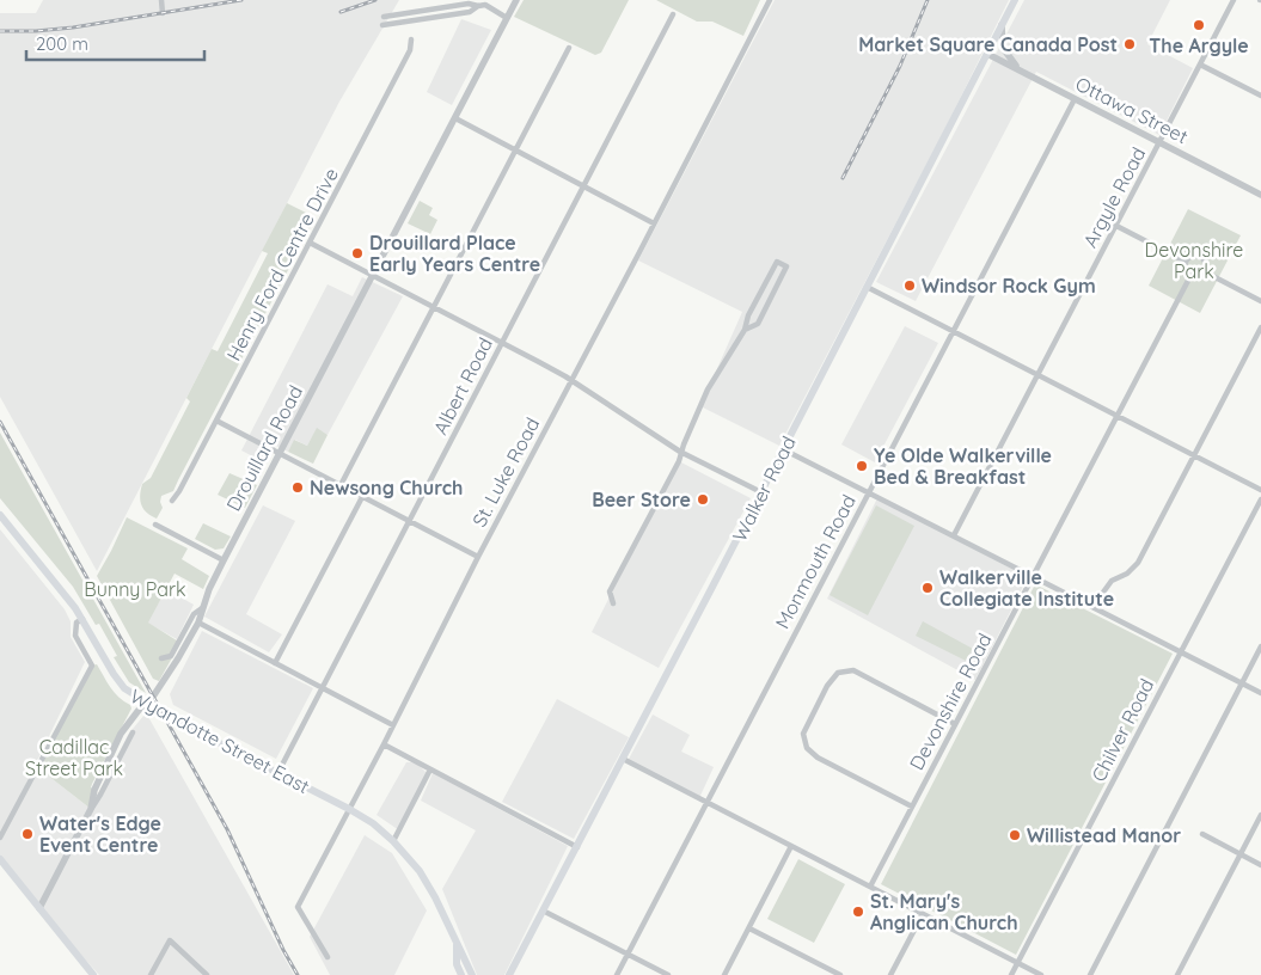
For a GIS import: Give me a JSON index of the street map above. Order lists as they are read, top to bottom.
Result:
{
  "streets": {
    "main road": ["Walker Road", "Wyandotte Street East"],
    "street": [
      "Ottawa Street",
      "Argyle Road",
      "Henry Ford Centre Drive",
      "Albert Road",
      "Drouillard Road",
      "St. Luke Road",
      "Monmouth Road",
      "Devonshire Road",
      "Chilver Road"
    ]
  },
  "crossings": [
    ["Ottawa Street", "Argyle Road"],
    ["Ottawa Street", "Walker Road"],
    ["Ottawa Street", "Monmouth Road"],
    ["Albert Road", "Wyandotte Street East"],
    ["Drouillard Road", "Wyandotte Street East"],
    ["St. Luke Road", "Wyandotte Street East"]
  ],
  "parks": ["Devonshire Park", "Bunny Park", "Cadillac Street Park"],
  "places": [
    "The Argyle",
    "Market Square Canada Post",
    "Drouillard Place Early Years Centre",
    "Windsor Rock Gym",
    "Ye Olde Walkerville Bed & Breakfast",
    "Newsong Church",
    "Beer Store",
    "Walkerville Collegiate Institute",
    "Water's Edge Event Centre",
    "Willistead Manor",
    "St. Mary's Anglican Church"
  ],
  "scale_bar": "200 m"
}
